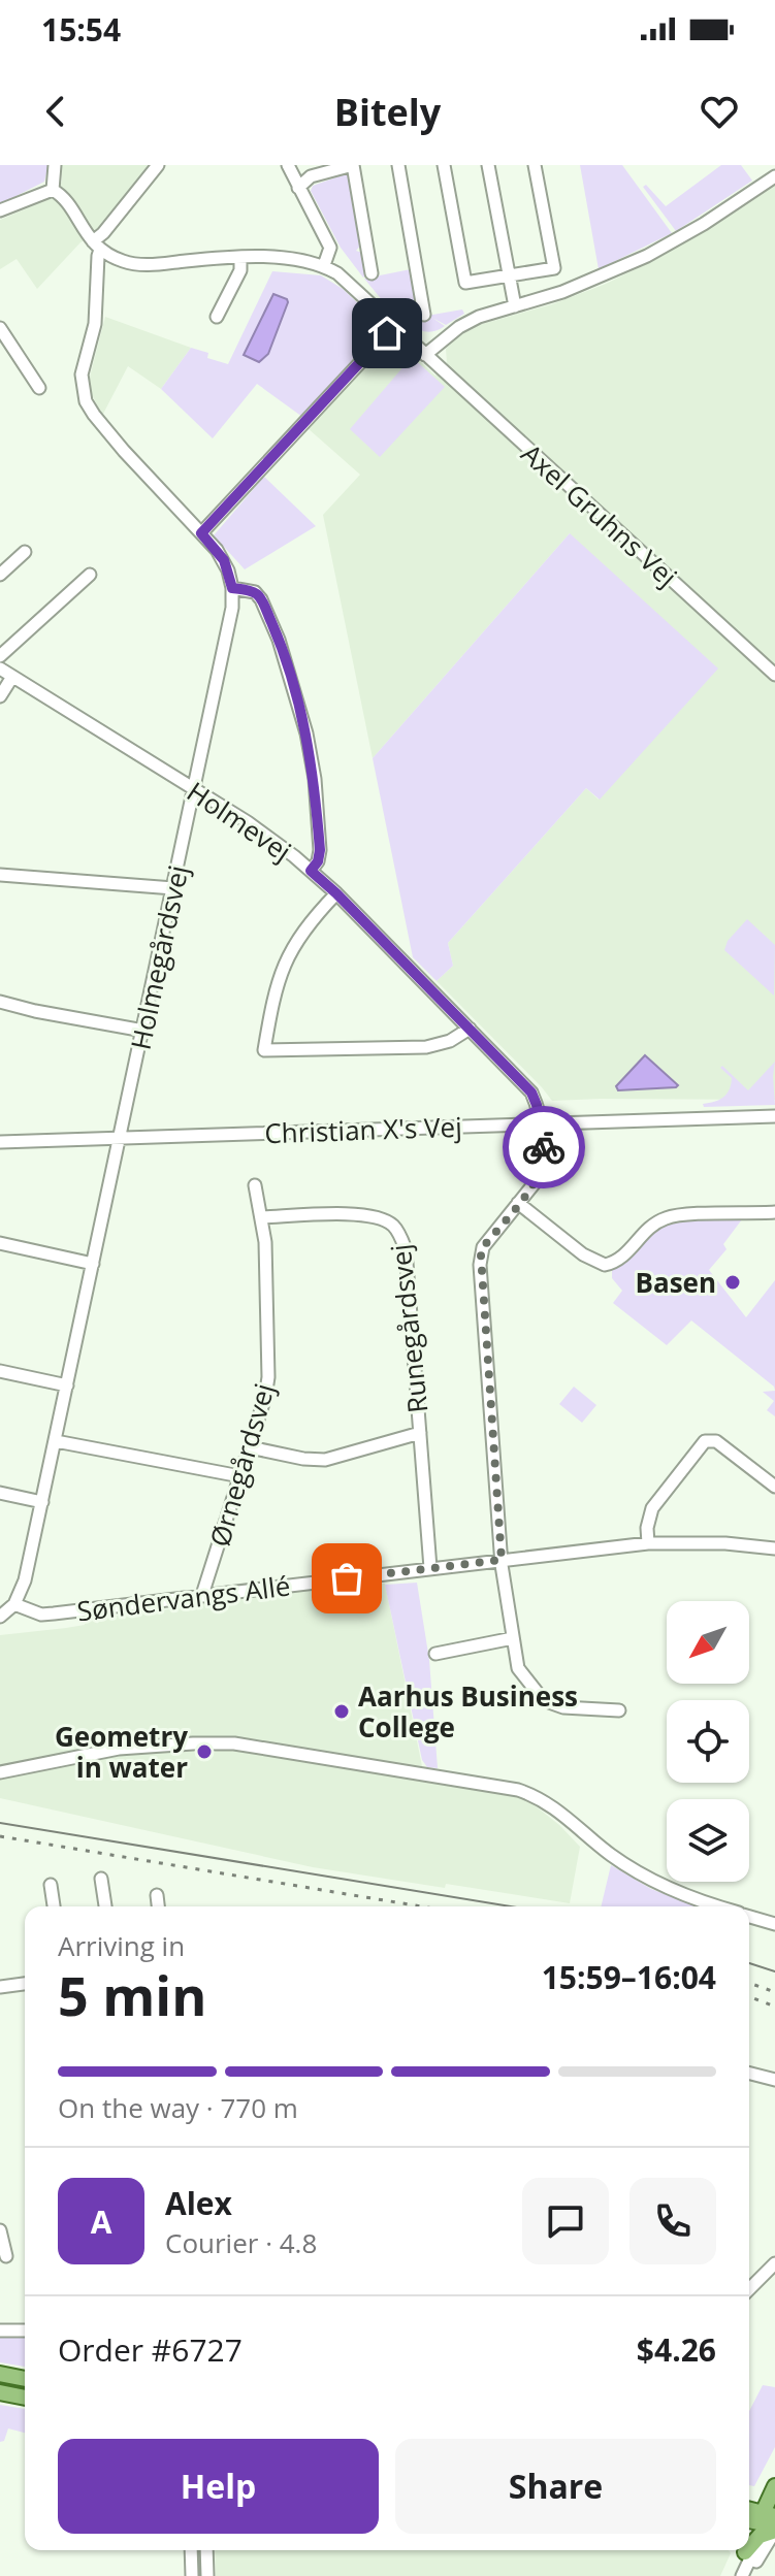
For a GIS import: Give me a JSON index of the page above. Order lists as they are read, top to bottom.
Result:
{
  "streets": {
    "street": [
      "Axel Gruhns Vej",
      "Holmevej",
      "Holmegårdsvej",
      "Christian X's Vej",
      "Runegårdsvej",
      "Ørnegårdsvej",
      "Søndervangs Allé"
    ]
  },
  "crossings": [
    ["Holmevej", "Holmegårdsvej"],
    ["Holmevej", "Christian X's Vej"],
    ["Holmevej", "Søndervangs Allé"],
    ["Holmegårdsvej", "Christian X's Vej"],
    ["Holmegårdsvej", "Søndervangs Allé"],
    ["Runegårdsvej", "Ørnegårdsvej"],
    ["Runegårdsvej", "Søndervangs Allé"],
    ["Ørnegårdsvej", "Søndervangs Allé"]
  ],
  "places": ["Basen", "Aarhus Business College", "Geometry in water"],
  "north": "bottom left",
  "page": {
    "status": "15:54",
    "header": "Bitely",
    "heading": ["5 min", "Arriving in", "15:59–16:04"],
    "panel": [
      "Alex",
      "Courier · 4.8",
      "Order #6727",
      "$4.26"
    ],
    "bar": "On the way · 770 m",
    "round": "A",
    "buttons": ["Help", "Share"]
  }
}
